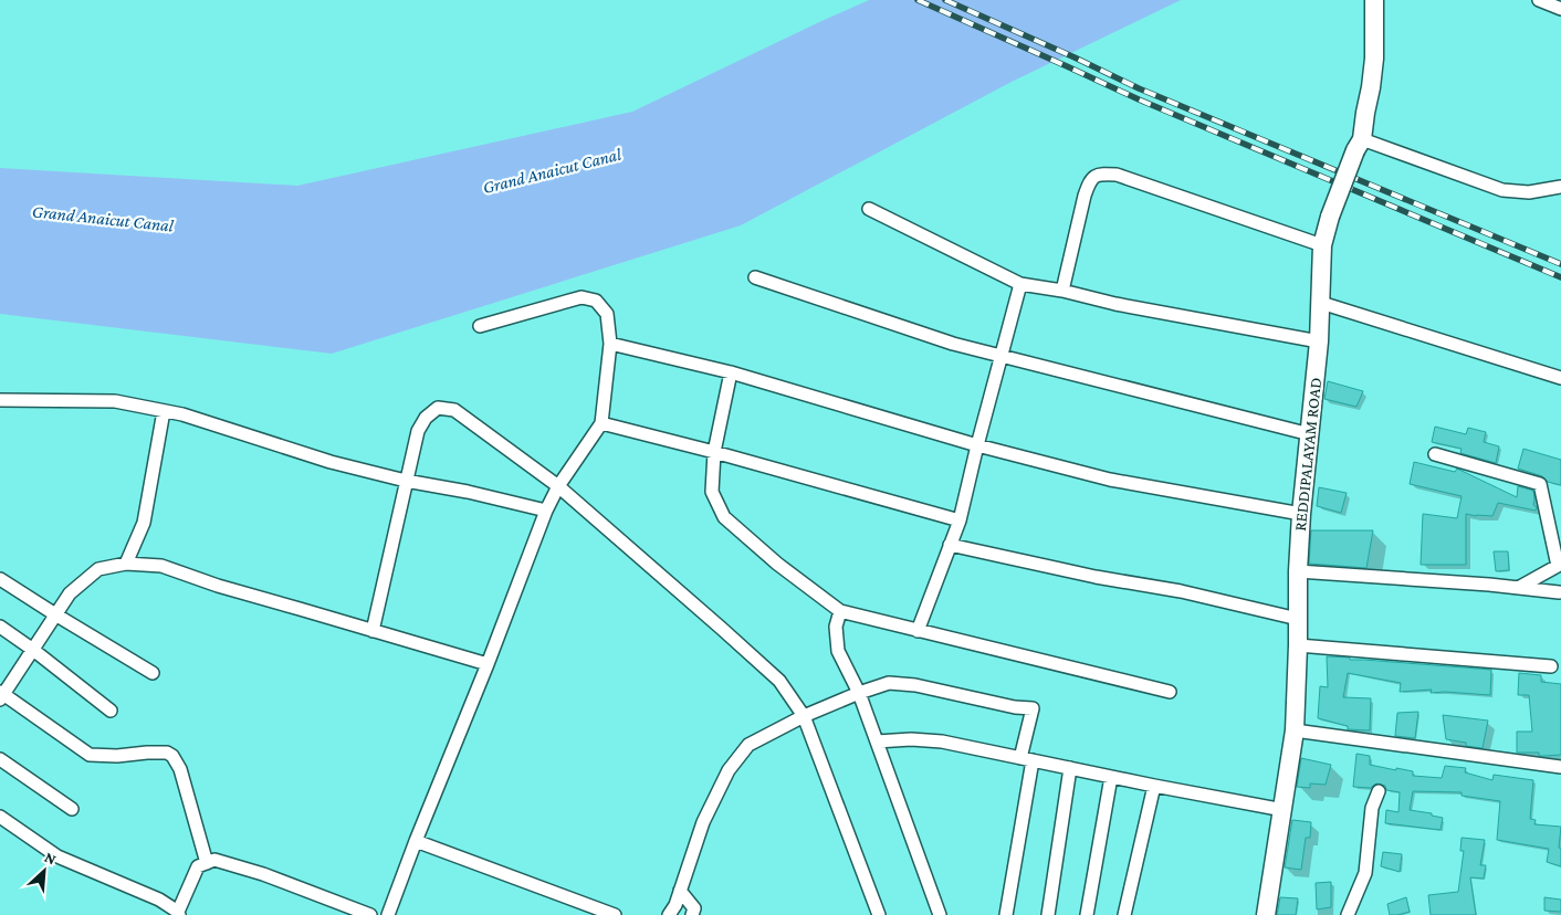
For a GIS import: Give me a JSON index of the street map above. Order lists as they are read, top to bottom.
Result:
{
  "streets": {
    "street": ["REDDIPALAYAM ROAD"]
  },
  "water": ["Grand Anaicut Canal"],
  "north": "top right"
}
